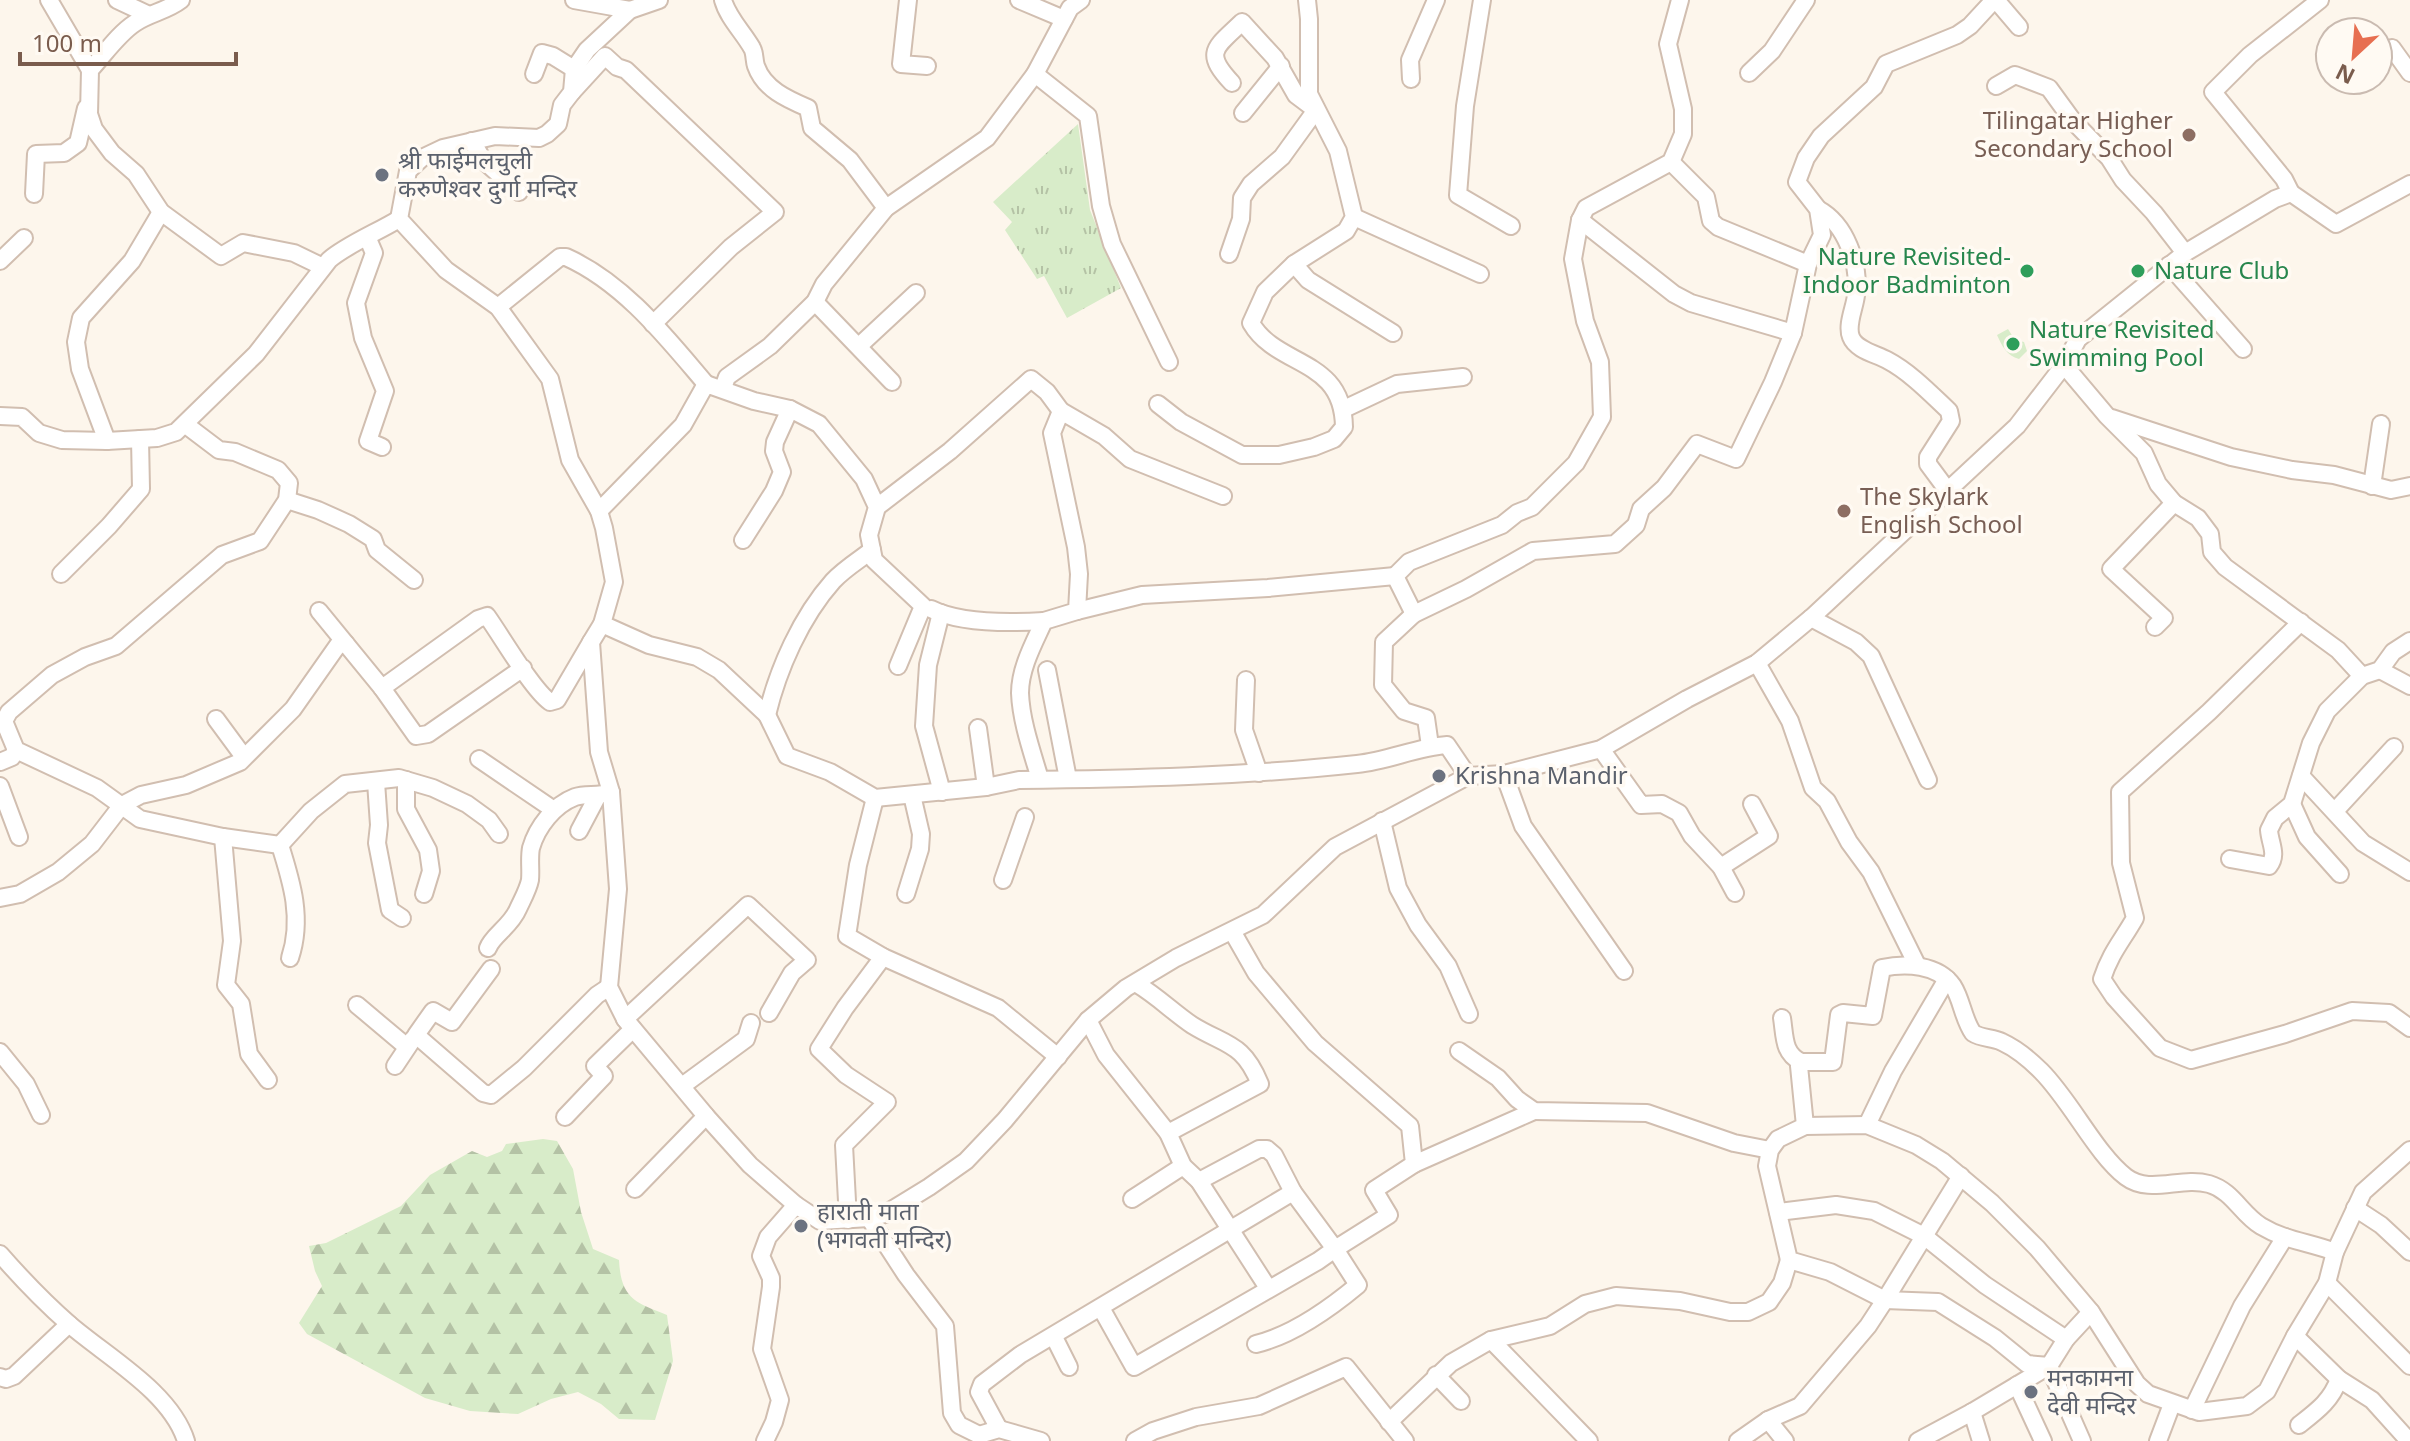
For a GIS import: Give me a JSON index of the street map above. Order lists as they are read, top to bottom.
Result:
{
  "places": [
    "Tilingatar Higher Secondary School",
    "श्री फाईमलचुली करुणेश्वर दुर्गा मन्दिर",
    "Nature Revisited- Indoor Badminton",
    "Nature Club",
    "Nature Revisited Swimming Pool",
    "The Skylark English School",
    "Krishna Mandir",
    "हाराती माता (भगवती मन्दिर)",
    "मनकामना देवी मन्दिर"
  ],
  "scale_bar": "100 m",
  "north": "bottom left"
}
